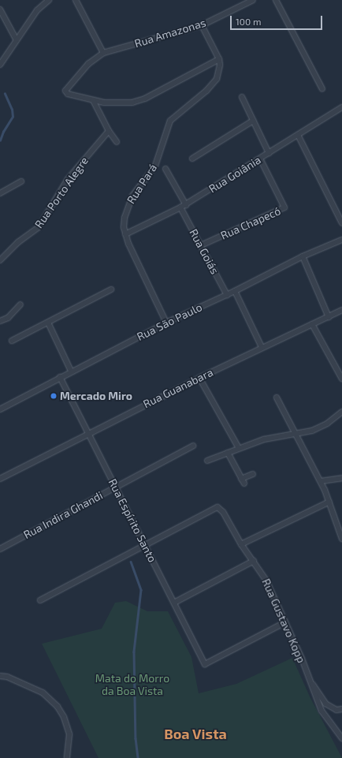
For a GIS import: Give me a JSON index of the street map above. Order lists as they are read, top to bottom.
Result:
{
  "streets": {
    "street": [
      "Rua Amazonas",
      "Rua Goiânia",
      "Rua Pará",
      "Rua Porto Alegre",
      "Rua Chapecó",
      "Rua Goiás",
      "Rua São Paulo",
      "Rua Guanabara",
      "Rua Indira Ghandi",
      "Rua Espírito Santo",
      "Rua Gustavo Kopp"
    ]
  },
  "crossings": [
    ["Rua Goiânia", "Rua Pará"],
    ["Rua Goiânia", "Rua Chapecó"],
    ["Rua Goiânia", "Rua Goiás"],
    ["Rua Pará", "Rua São Paulo"],
    ["Rua Chapecó", "Rua Goiás"],
    ["Rua Goiás", "Rua São Paulo"],
    ["Rua São Paulo", "Rua Espírito Santo"],
    ["Rua Guanabara", "Rua Espírito Santo"],
    ["Rua Indira Ghandi", "Rua Espírito Santo"],
    ["Rua Espírito Santo", "Rua Gustavo Kopp"]
  ],
  "districts": ["Boa Vista"],
  "parks": ["Mata do Morro da Boa Vista"],
  "places": ["Mercado Miro"],
  "scale_bar": "100 m"
}
